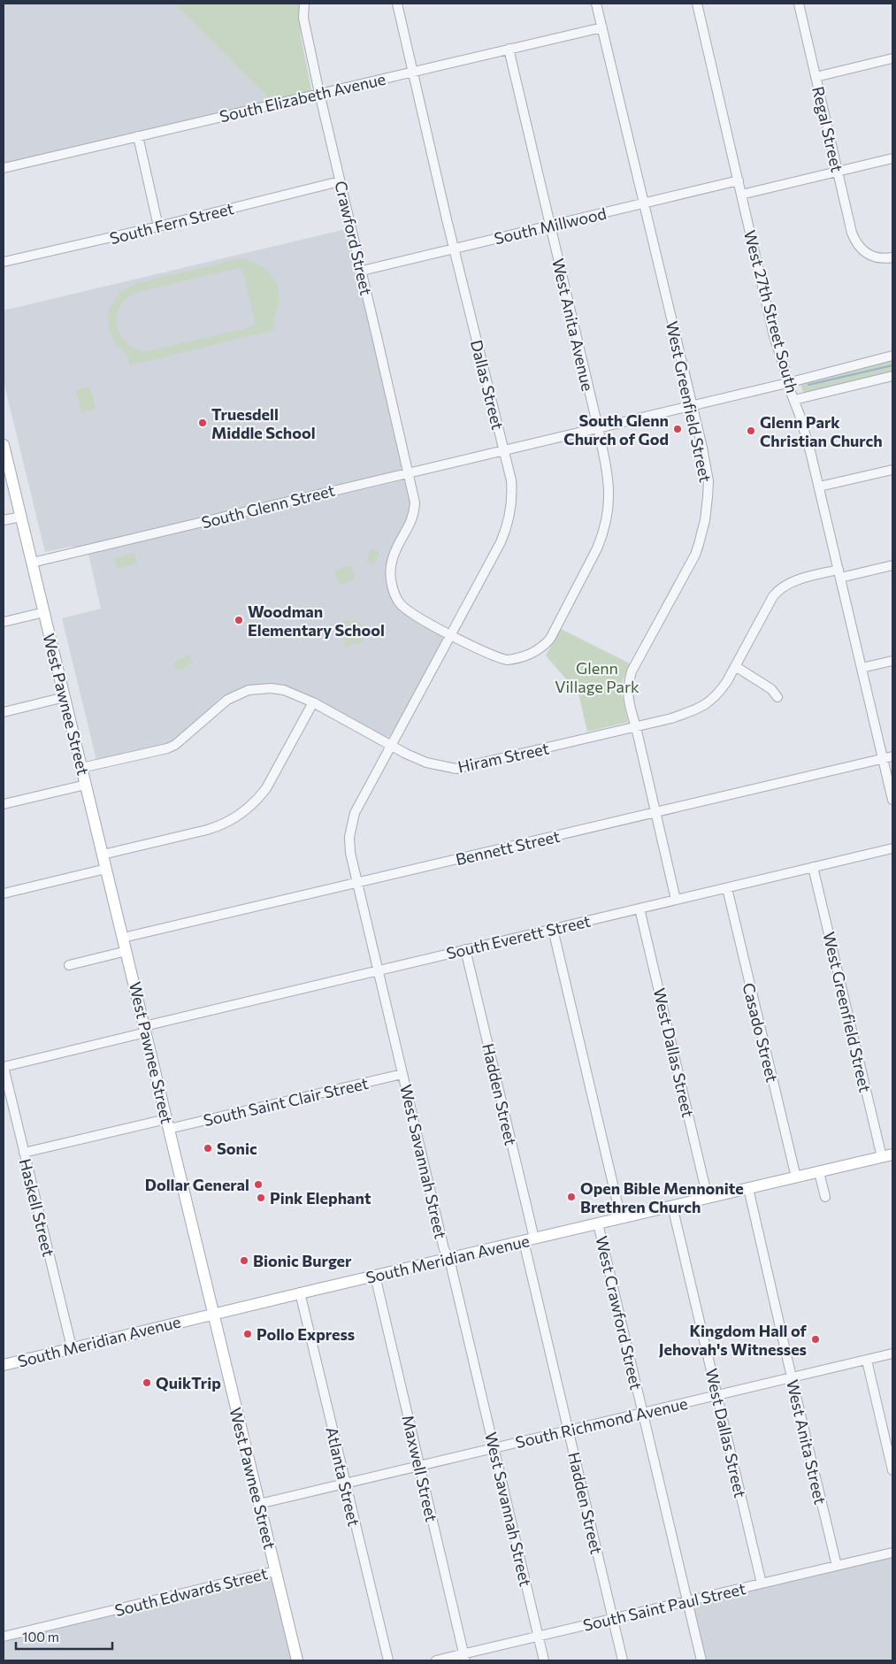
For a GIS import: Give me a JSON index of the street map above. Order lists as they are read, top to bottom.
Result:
{
  "streets": {
    "main road": ["West Pawnee Street", "South Meridian Avenue"],
    "street": [
      "South Elizabeth Avenue",
      "Regal Street",
      "South Fern Street",
      "South Millwood",
      "Crawford Street",
      "West 27th Street South",
      "West Anita Avenue",
      "Dallas Street",
      "West Greenfield Street",
      "South Glenn Street",
      "Hiram Street",
      "Bennett Street",
      "South Everett Street",
      "Casado Street",
      "West Dallas Street",
      "Hadden Street",
      "South Saint Clair Street",
      "West Savannah Street",
      "Haskell Street",
      "West Crawford Street",
      "South Richmond Avenue",
      "West Anita Street",
      "Maxwell Street",
      "Atlanta Street",
      "South Edwards Street",
      "South Saint Paul Street"
    ]
  },
  "crossings": [
    ["South Elizabeth Avenue", "Crawford Street"],
    ["South Elizabeth Avenue", "West Anita Avenue"],
    ["South Elizabeth Avenue", "Dallas Street"],
    ["South Elizabeth Avenue", "West Greenfield Street"],
    ["South Fern Street", "Crawford Street"],
    ["South Millwood", "Crawford Street"],
    ["South Millwood", "West 27th Street South"],
    ["South Millwood", "West Anita Avenue"],
    ["South Millwood", "Dallas Street"],
    ["South Millwood", "West Greenfield Street"],
    ["Crawford Street", "South Glenn Street"],
    ["West 27th Street South", "Hiram Street"],
    ["West 27th Street South", "Bennett Street"],
    ["West Anita Avenue", "Dallas Street"],
    ["West Anita Avenue", "South Glenn Street"],
    ["Dallas Street", "South Glenn Street"],
    ["Dallas Street", "Hiram Street"],
    ["Dallas Street", "West Savannah Street"],
    ["West Greenfield Street", "South Glenn Street"],
    ["West Greenfield Street", "Hiram Street"],
    ["West Greenfield Street", "Bennett Street"],
    ["West Greenfield Street", "South Everett Street"],
    ["West Greenfield Street", "South Meridian Avenue"],
    ["South Glenn Street", "West Pawnee Street"],
    ["West Pawnee Street", "Hiram Street"],
    ["West Pawnee Street", "Bennett Street"],
    ["West Pawnee Street", "South Everett Street"],
    ["West Pawnee Street", "South Saint Clair Street"],
    ["West Pawnee Street", "South Meridian Avenue"],
    ["West Pawnee Street", "South Richmond Avenue"],
    ["West Pawnee Street", "South Edwards Street"],
    ["Hiram Street", "West Savannah Street"],
    ["Bennett Street", "West Savannah Street"],
    ["South Everett Street", "Casado Street"],
    ["South Everett Street", "West Dallas Street"],
    ["South Everett Street", "Hadden Street"],
    ["South Everett Street", "West Savannah Street"],
    ["South Everett Street", "Haskell Street"],
    ["South Everett Street", "West Crawford Street"],
    ["Casado Street", "South Meridian Avenue"],
    ["West Dallas Street", "South Meridian Avenue"],
    ["West Dallas Street", "South Richmond Avenue"],
    ["West Dallas Street", "South Saint Paul Street"],
    ["Hadden Street", "South Meridian Avenue"],
    ["Hadden Street", "South Richmond Avenue"],
    ["Hadden Street", "South Saint Paul Street"],
    ["South Saint Clair Street", "West Savannah Street"],
    ["South Saint Clair Street", "Haskell Street"],
    ["West Savannah Street", "South Meridian Avenue"],
    ["West Savannah Street", "South Richmond Avenue"],
    ["West Savannah Street", "South Saint Paul Street"],
    ["Haskell Street", "South Meridian Avenue"],
    ["South Meridian Avenue", "West Crawford Street"],
    ["South Meridian Avenue", "West Anita Street"],
    ["South Meridian Avenue", "Maxwell Street"],
    ["South Meridian Avenue", "Atlanta Street"],
    ["West Crawford Street", "South Richmond Avenue"],
    ["West Crawford Street", "South Saint Paul Street"],
    ["South Richmond Avenue", "West Anita Street"],
    ["South Richmond Avenue", "Maxwell Street"],
    ["South Richmond Avenue", "Atlanta Street"],
    ["West Anita Street", "South Saint Paul Street"],
    ["Maxwell Street", "South Saint Paul Street"]
  ],
  "parks": ["Glenn Village Park"],
  "places": [
    "Truesdell Middle School",
    "South Glenn Church of God",
    "Glenn Park Christian Church",
    "Woodman Elementary School",
    "Sonic",
    "Dollar General",
    "Open Bible Mennonite Brethren Church",
    "Pink Elephant",
    "Bionic Burger",
    "Pollo Express",
    "Kingdom Hall of Jehovah's Witnesses",
    "QuikTrip"
  ],
  "scale_bar": "100 m"
}
